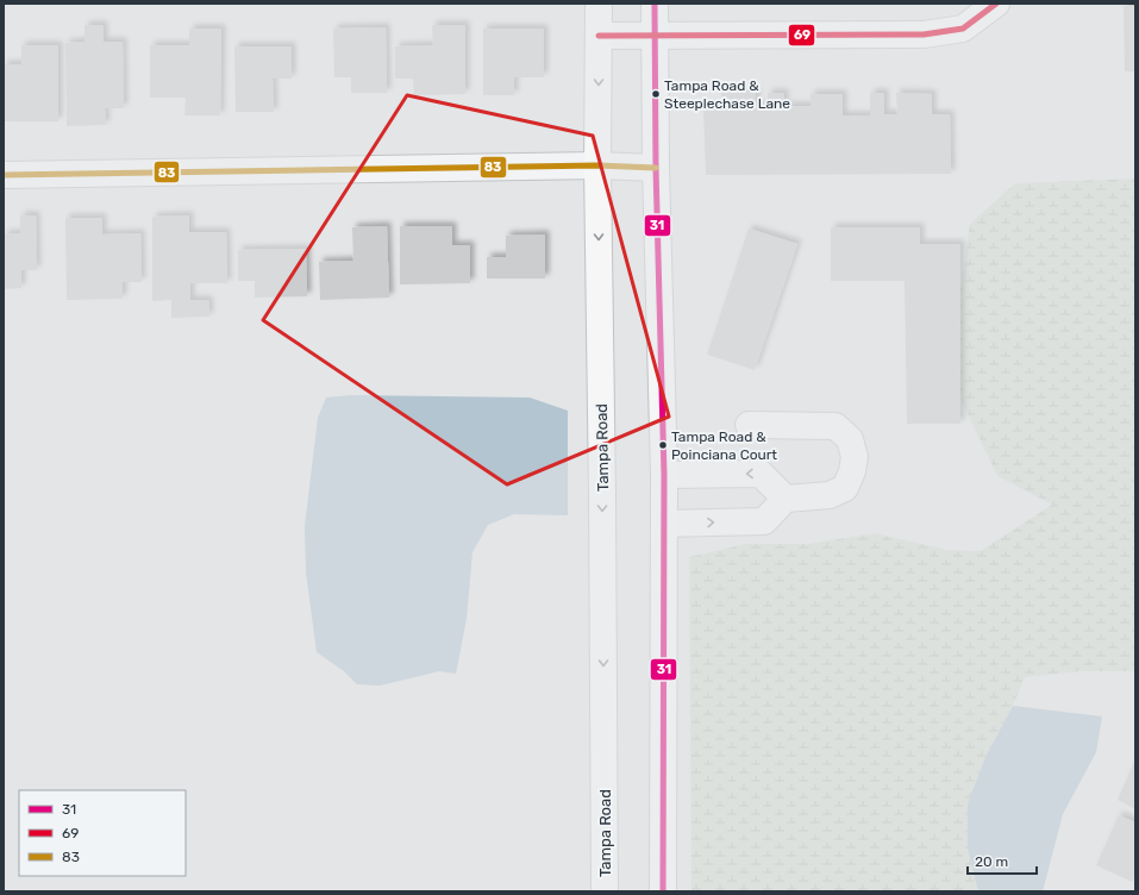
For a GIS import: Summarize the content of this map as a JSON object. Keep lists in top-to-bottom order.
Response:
{
  "streets": {
    "main road": ["Tampa Road"]
  },
  "places": ["Tampa Road & Steeplechase Lane", "Tampa Road & Poinciana Court"],
  "lines": ["transit line 31", "transit line 69", "transit line 83"],
  "legend": ["31", "69", "83"],
  "scale_bar": "20 m"
}
